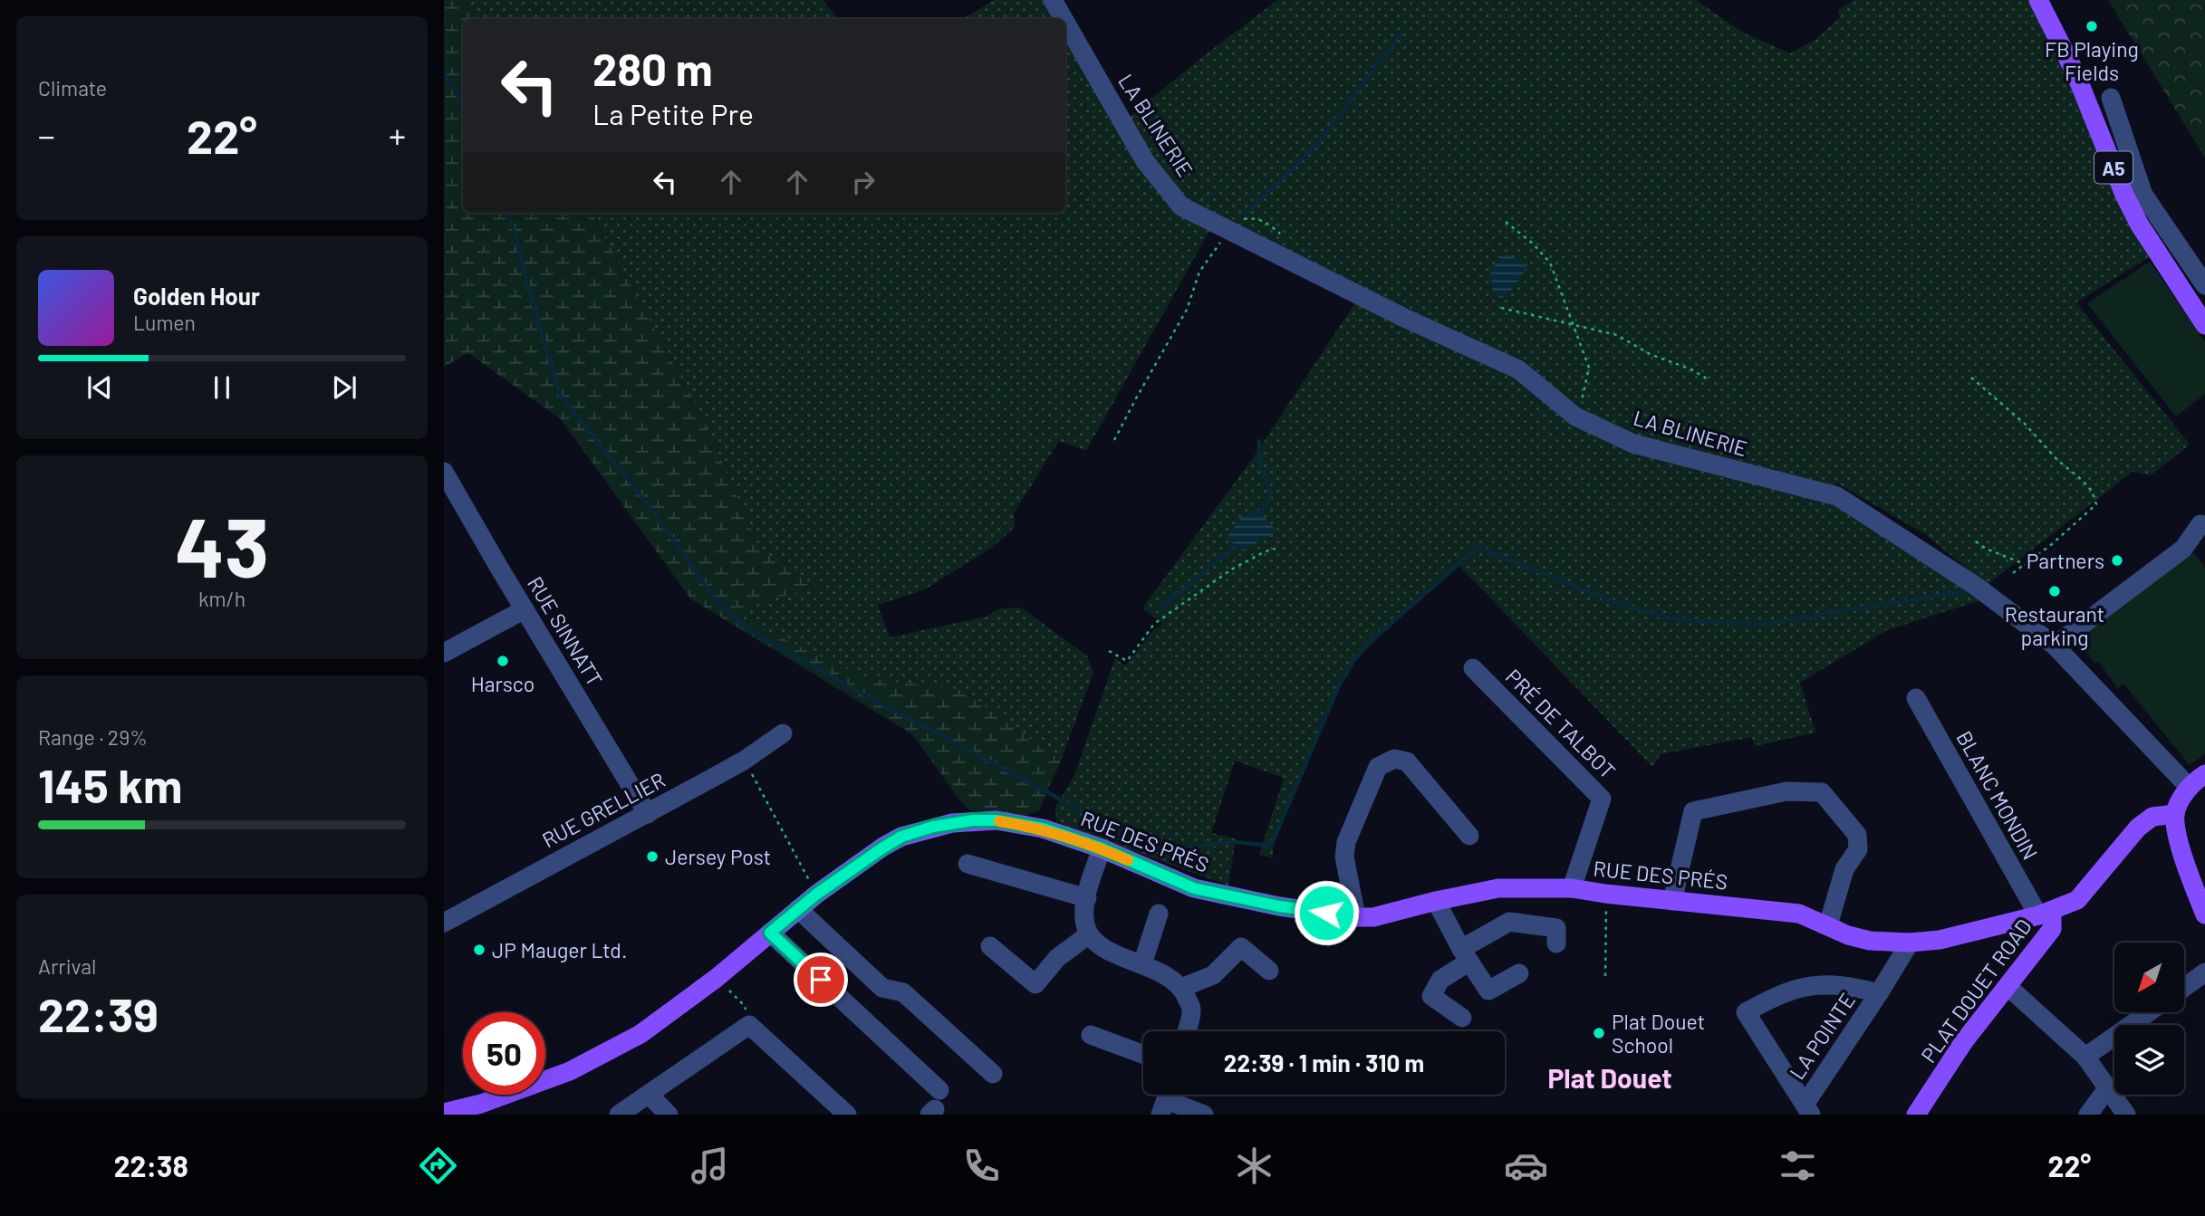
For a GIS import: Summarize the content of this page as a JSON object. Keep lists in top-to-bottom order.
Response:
{
  "streets": {
    "main road": ["A5", "RUE DES PRÉS", "PLAT DOUET ROAD"],
    "street": [
      "LA BLINERIE",
      "RUE SINNATT",
      "PRÉ DE TALBOT",
      "BLANC MONDIN",
      "RUE GRELLIER",
      "LA POINTE"
    ]
  },
  "crossings": [
    ["RUE SINNATT", "RUE GRELLIER"],
    ["PRÉ DE TALBOT", "RUE DES PRÉS"],
    ["BLANC MONDIN", "RUE DES PRÉS"],
    ["BLANC MONDIN", "PLAT DOUET ROAD"],
    ["RUE DES PRÉS", "PLAT DOUET ROAD"],
    ["RUE DES PRÉS", "LA POINTE"]
  ],
  "districts": ["Plat Douet"],
  "places": [
    "FB Playing Fields",
    "Partners",
    "Restaurant parking",
    "Harsco",
    "Jersey Post",
    "JP Mauger Ltd.",
    "Plat Douet School"
  ],
  "north": "bottom left",
  "page": {
    "tile": [
      "Climate",
      ["43", "km/h"],
      ["Range · 29%", "145 km"],
      ["Arrival", "22:39"]
    ],
    "turn": ["280 m", "La Petite Pre"],
    "heat": ["−", "22°", "+"],
    "song": ["Golden Hour", "Lumen"],
    "limit": "50",
    "trip": "22:39 · 1 min · 310 m",
    "tabs": ["22:38", "22°"]
  }
}
